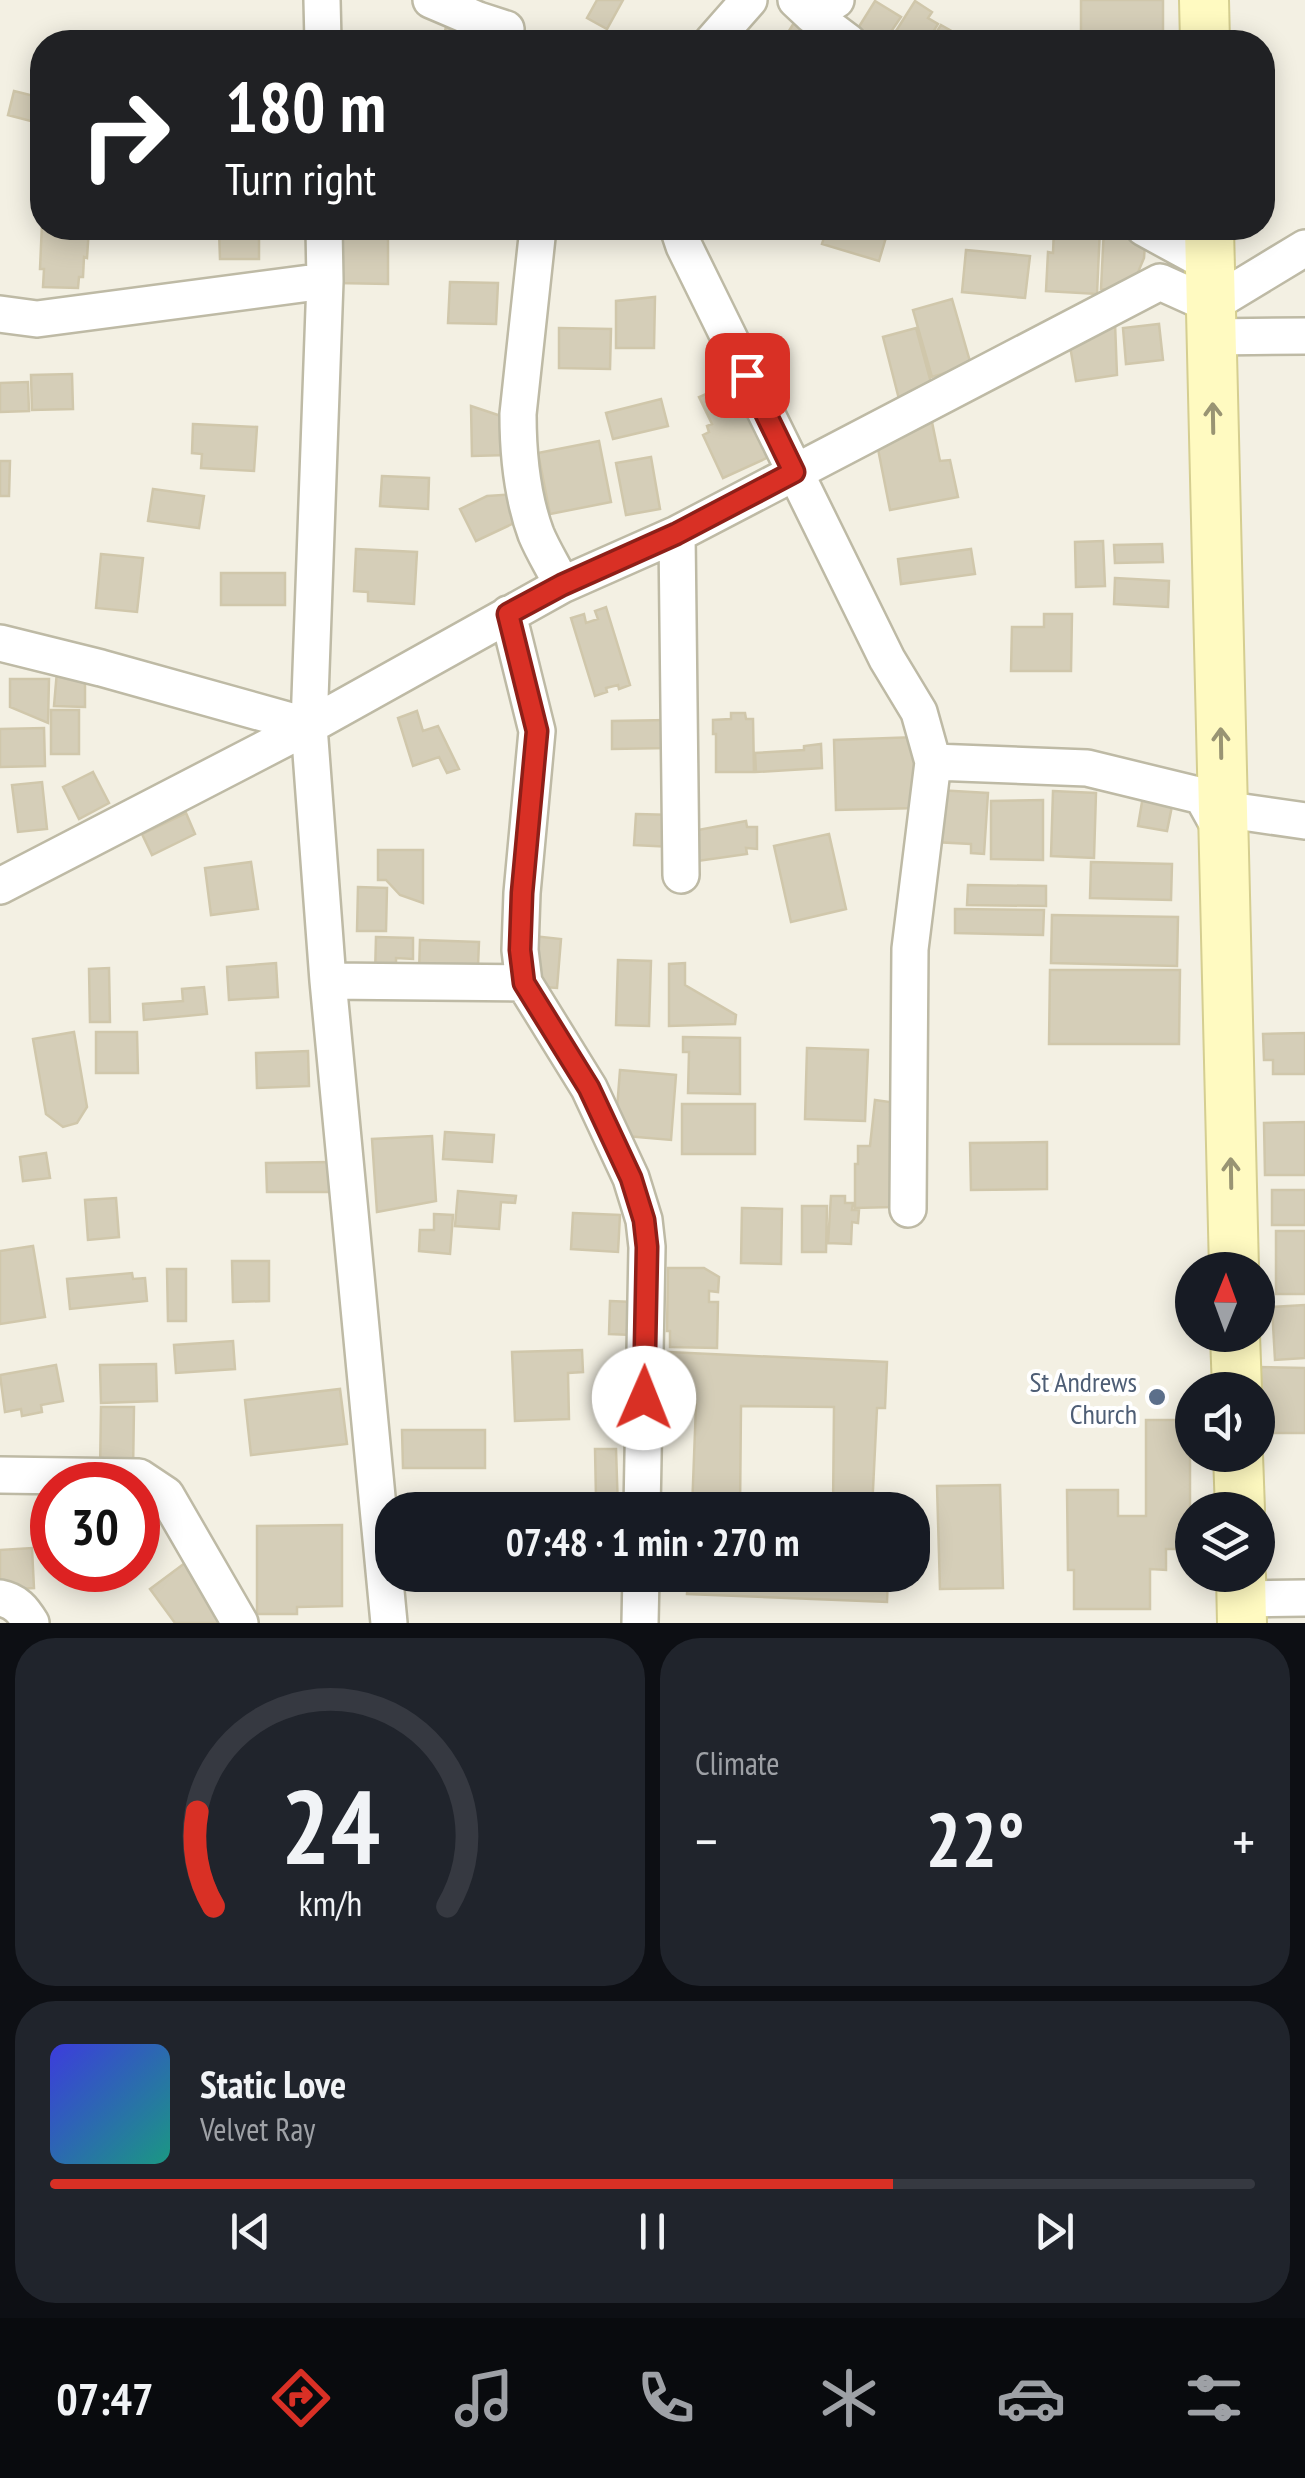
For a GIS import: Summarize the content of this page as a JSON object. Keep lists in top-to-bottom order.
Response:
{
  "places": ["St Andrews Church"],
  "north": "top",
  "page": {
    "turn": ["180 m", "Turn right"],
    "limit": "30",
    "trip": "07:48 · 1 min · 270 m",
    "tile": "Climate",
    "heat": ["−", "22°", "+"],
    "song": ["Static Love", "Velvet Ray"],
    "tabs": "07:47",
    "gauge": ["24", "km/h"]
  }
}
